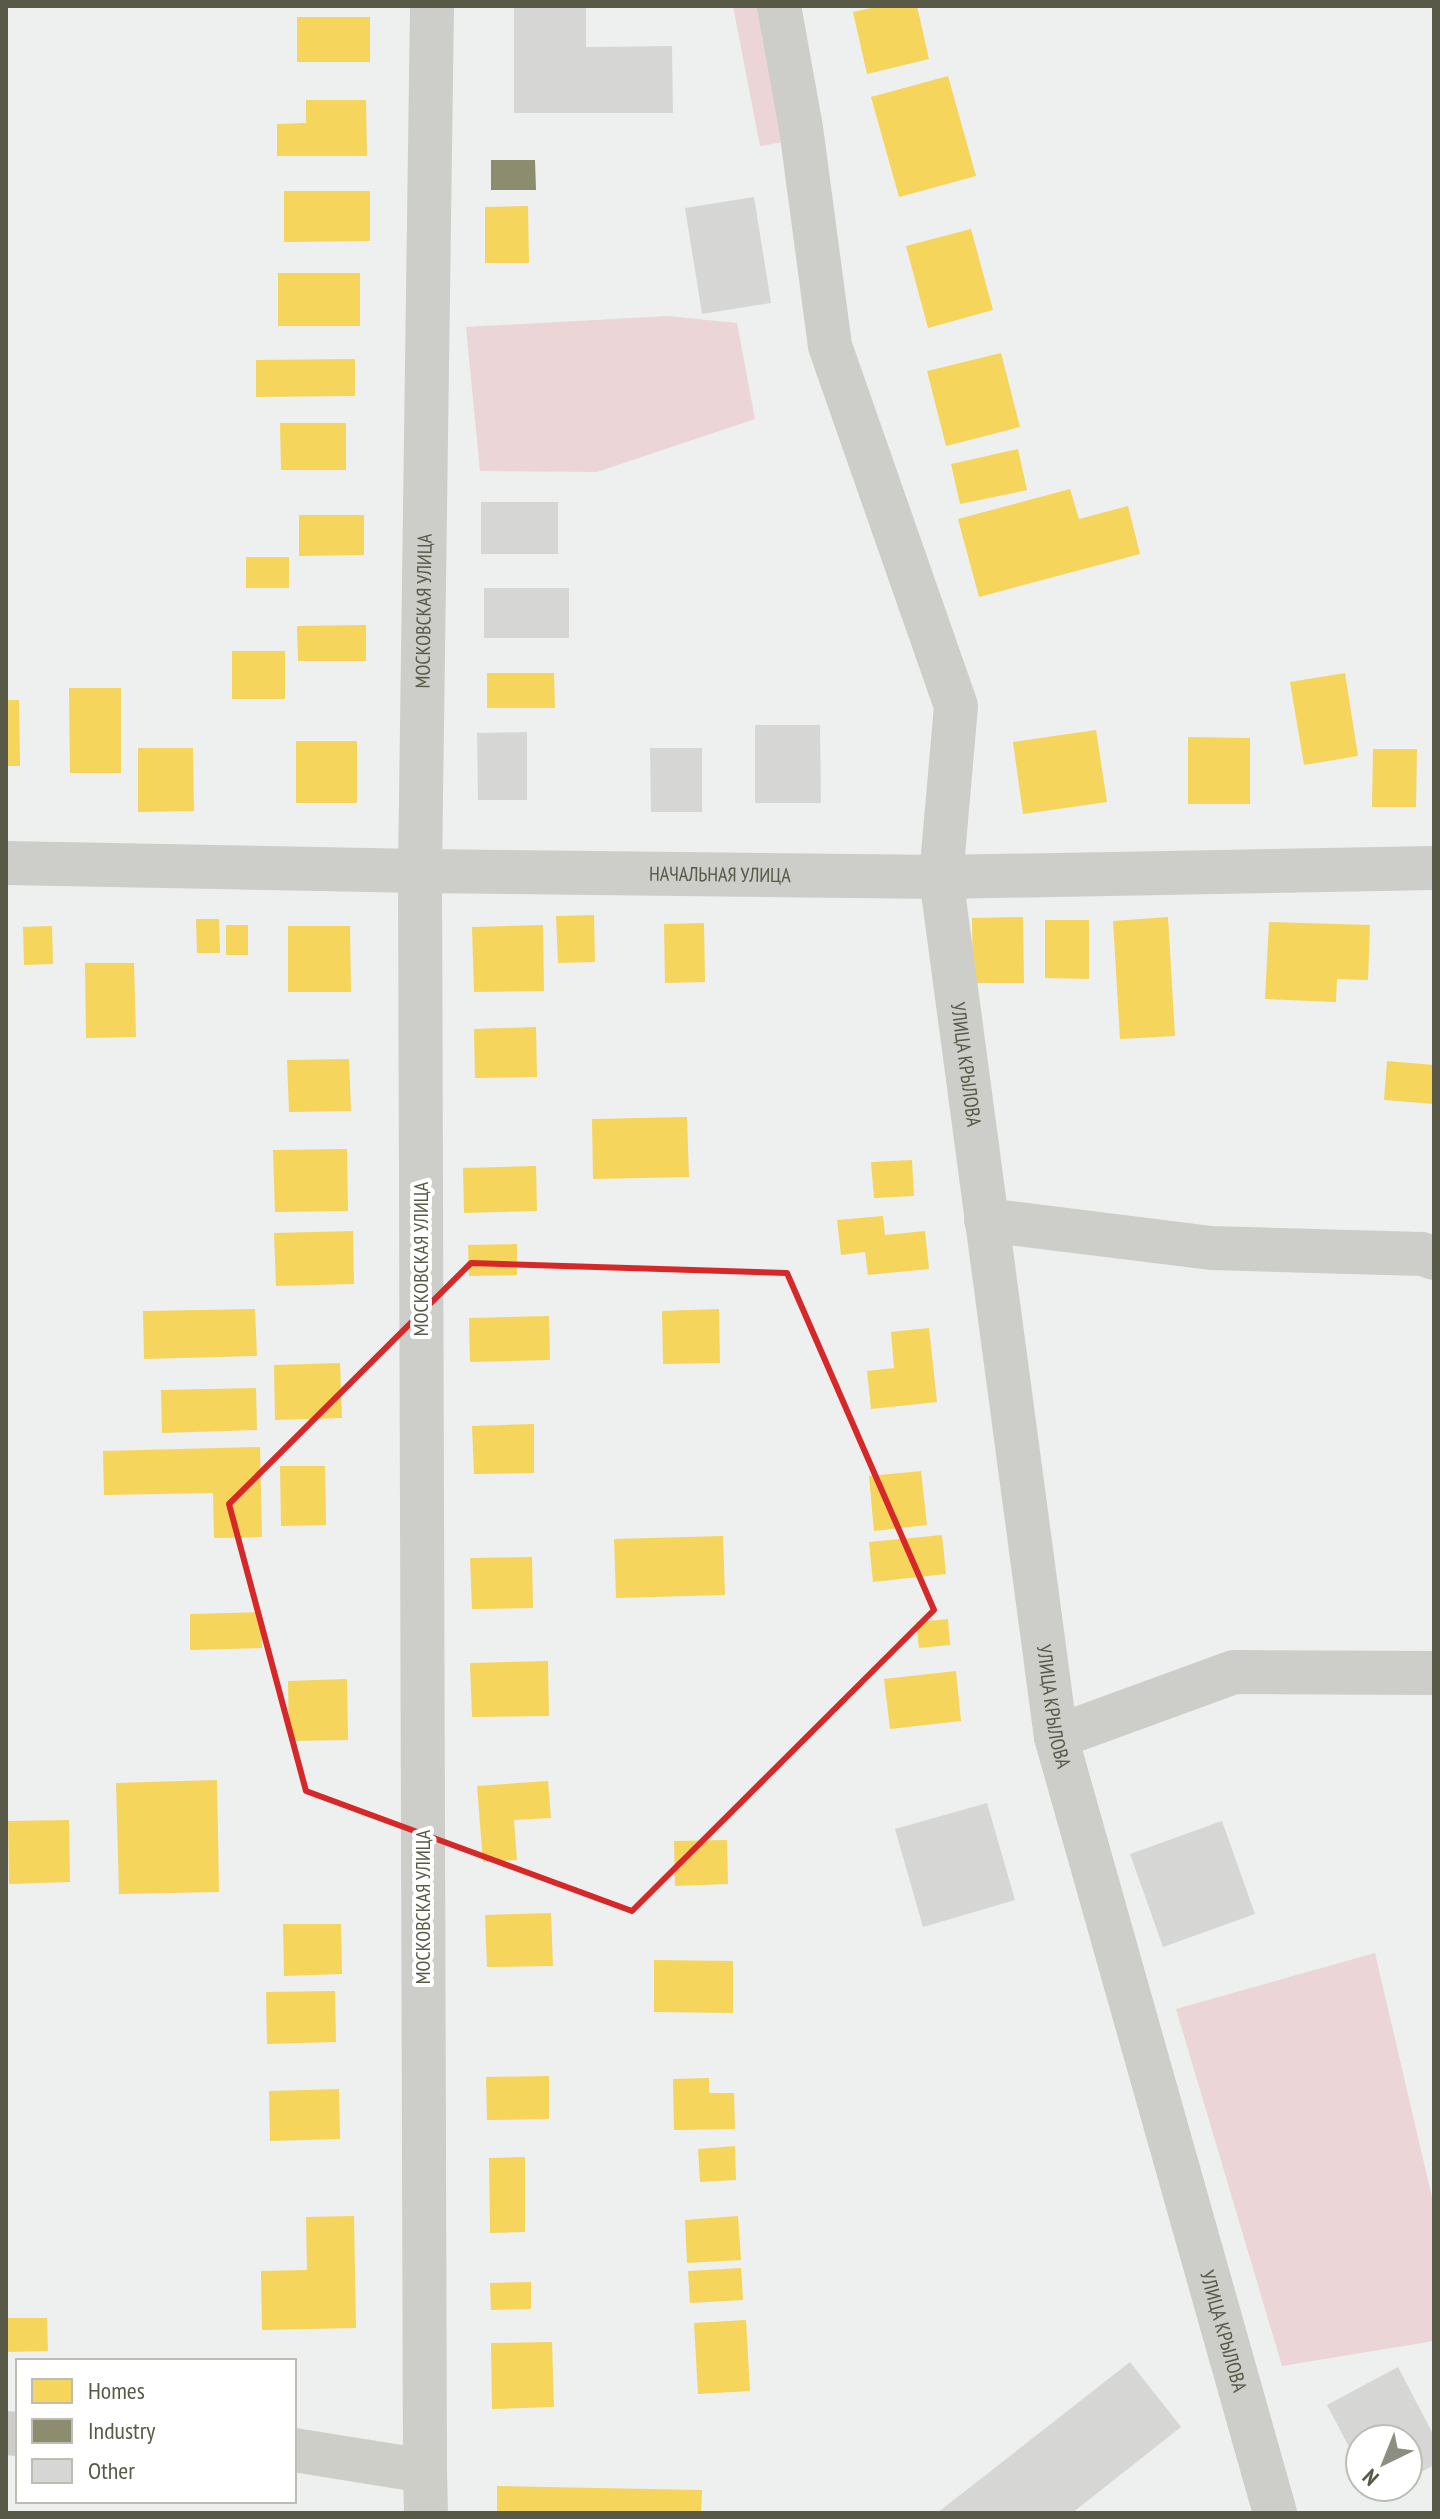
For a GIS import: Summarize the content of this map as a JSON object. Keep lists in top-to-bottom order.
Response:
{
  "streets": {
    "street": ["МОСКОВСКАЯ УЛИЦА", "НАЧАЛЬНАЯ УЛИЦА", "УЛИЦА КРЫЛОВА"]
  },
  "crossings": [
    ["МОСКОВСКАЯ УЛИЦА", "НАЧАЛЬНАЯ УЛИЦА"],
    ["НАЧАЛЬНАЯ УЛИЦА", "УЛИЦА КРЫЛОВА"]
  ],
  "legend": ["Homes", "Industry", "Other"],
  "north": "bottom left"
}
